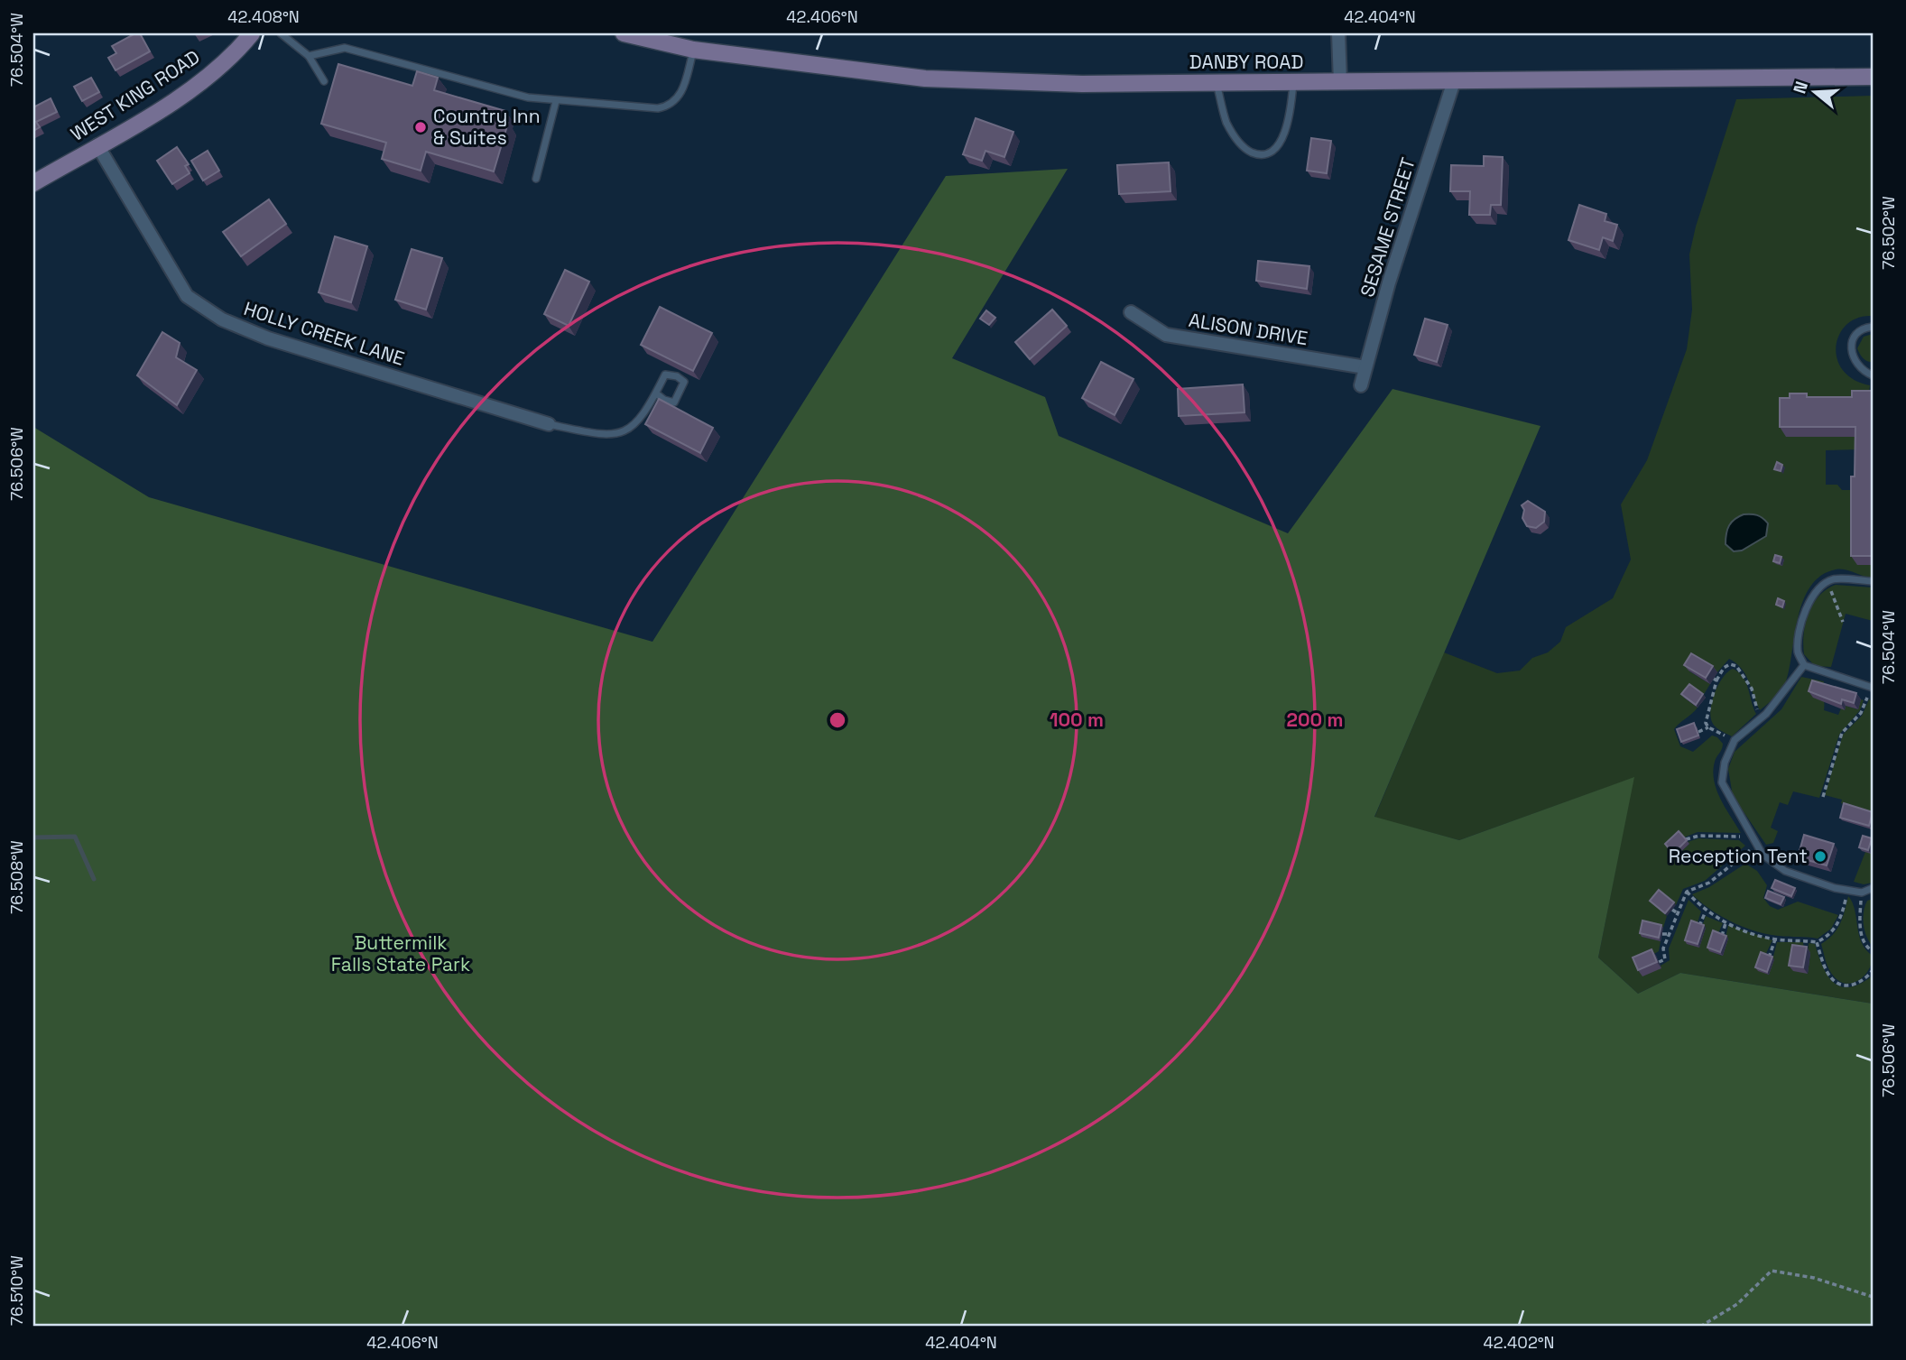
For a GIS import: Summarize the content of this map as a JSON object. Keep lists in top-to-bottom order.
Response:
{
  "streets": {
    "main road": ["DANBY ROAD", "WEST KING ROAD"],
    "street": ["SESAME STREET", "ALISON DRIVE", "HOLLY CREEK LANE"]
  },
  "crossings": [
    ["DANBY ROAD", "SESAME STREET"],
    ["WEST KING ROAD", "HOLLY CREEK LANE"],
    ["SESAME STREET", "ALISON DRIVE"]
  ],
  "parks": ["Buttermilk Falls State Park"],
  "places": ["Country Inn & Suites", "Reception Tent"],
  "north": "left",
  "coordinates": [
    "42.408°N",
    "42.406°N",
    "42.404°N",
    "76.504°W",
    "76.502°W",
    "76.506°W",
    "76.508°W",
    "76.510°W",
    "42.402°N"
  ],
  "rings": ["100 m", "200 m"]
}
